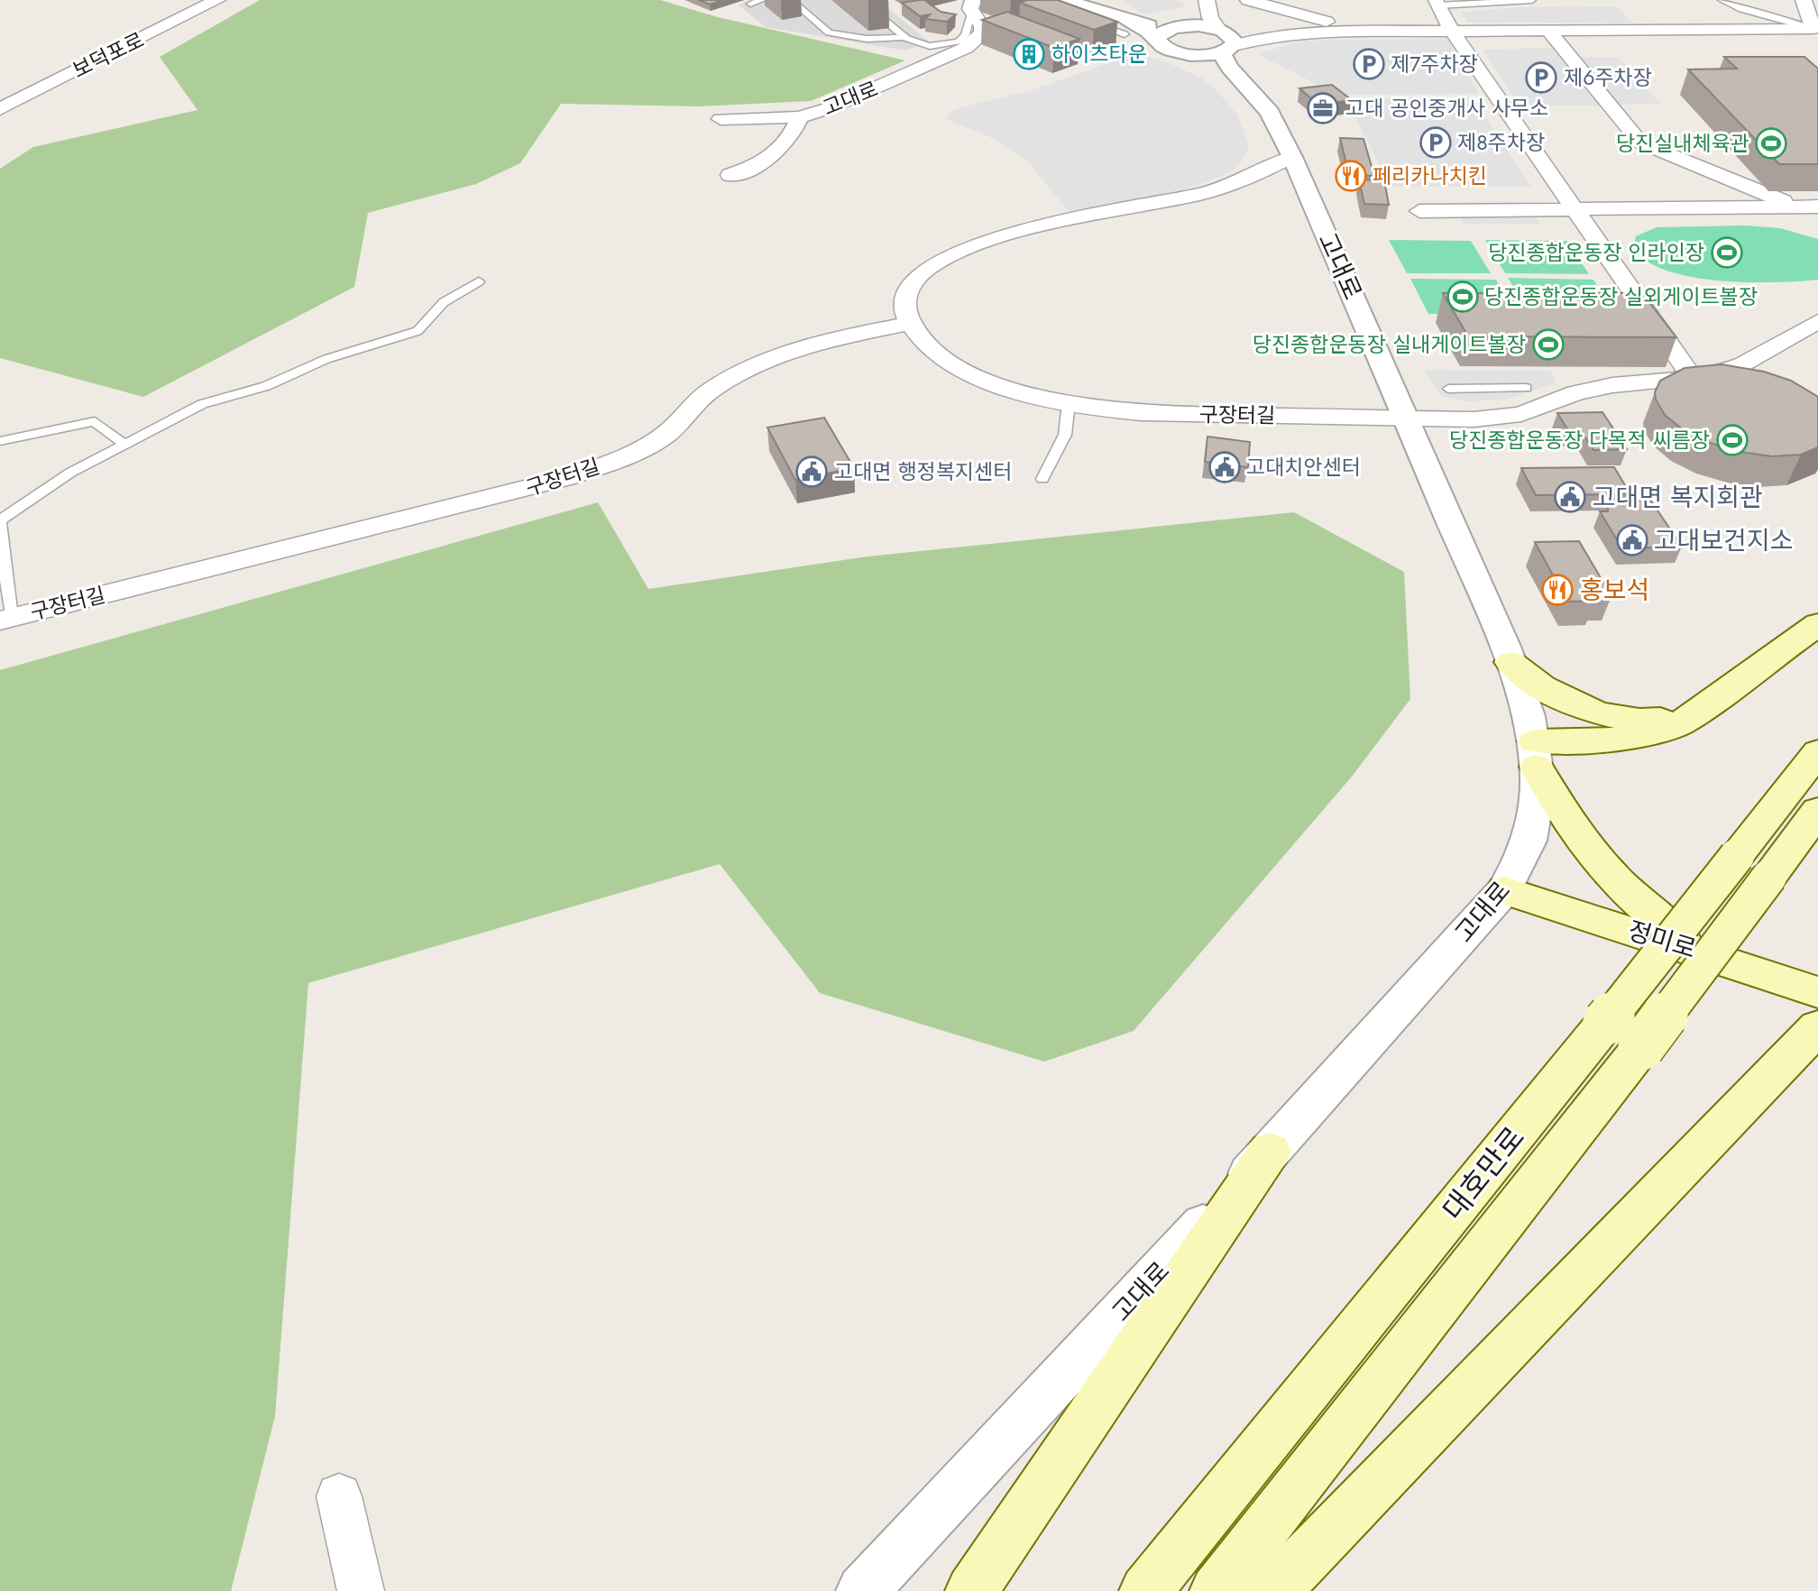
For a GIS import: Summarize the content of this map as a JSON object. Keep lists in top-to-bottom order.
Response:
{
  "streets": {
    "main road": ["정미로", "대호만로"],
    "street": ["보덕포로", "고대로", "구장터길"]
  },
  "crossings": [
    ["고대로", "구장터길"],
    ["고대로", "정미로"]
  ],
  "places": {
    "building": ["하이츠타운"],
    "parking": ["제7주차장", "제6주차장", "제8주차장"],
    "office": ["고대 공인중개사 사무소"],
    "sports": [
      "당진실내체육관",
      "당진종합운동장 인라인장",
      "당진종합운동장 실외게이트볼장",
      "당진종합운동장 실내게이트볼장",
      "당진종합운동장 다목적 씨름장"
    ],
    "restaurant": ["페리카나치킨", "홍보석"],
    "public building": [
      "고대치안센터",
      "고대면 행정복지센터",
      "고대면 복지회관",
      "고대보건지소"
    ]
  }
}
